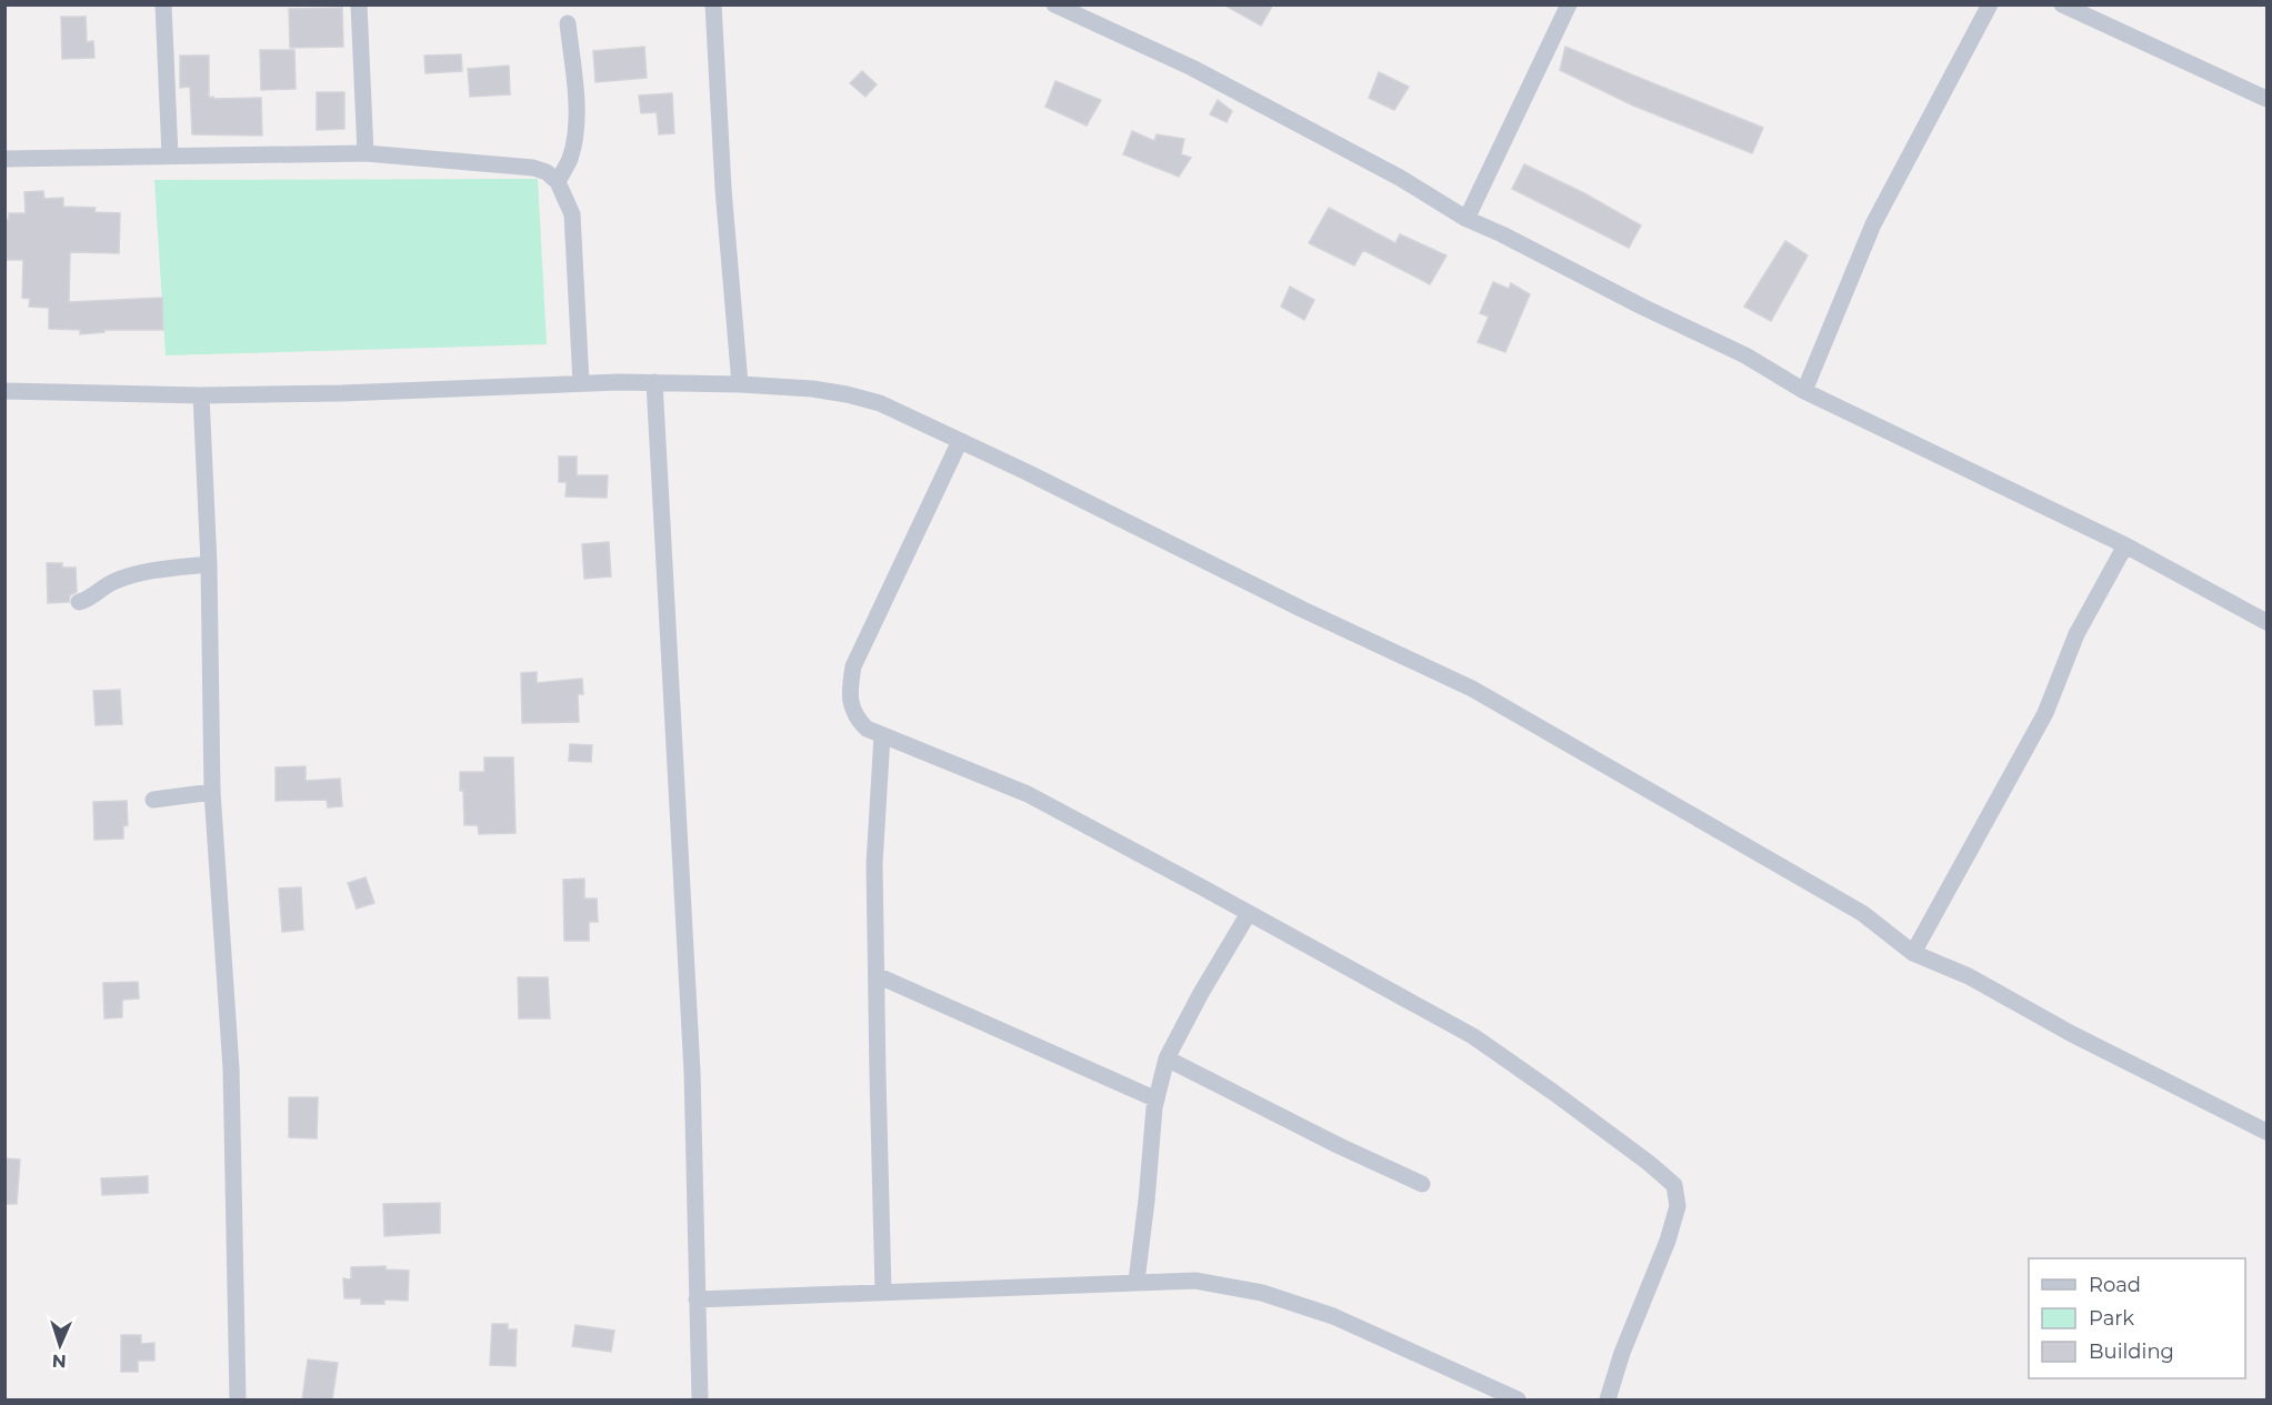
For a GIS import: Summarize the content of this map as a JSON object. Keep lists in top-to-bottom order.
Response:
{
  "legend": ["Road", "Park", "Building"],
  "north": "bottom"
}
